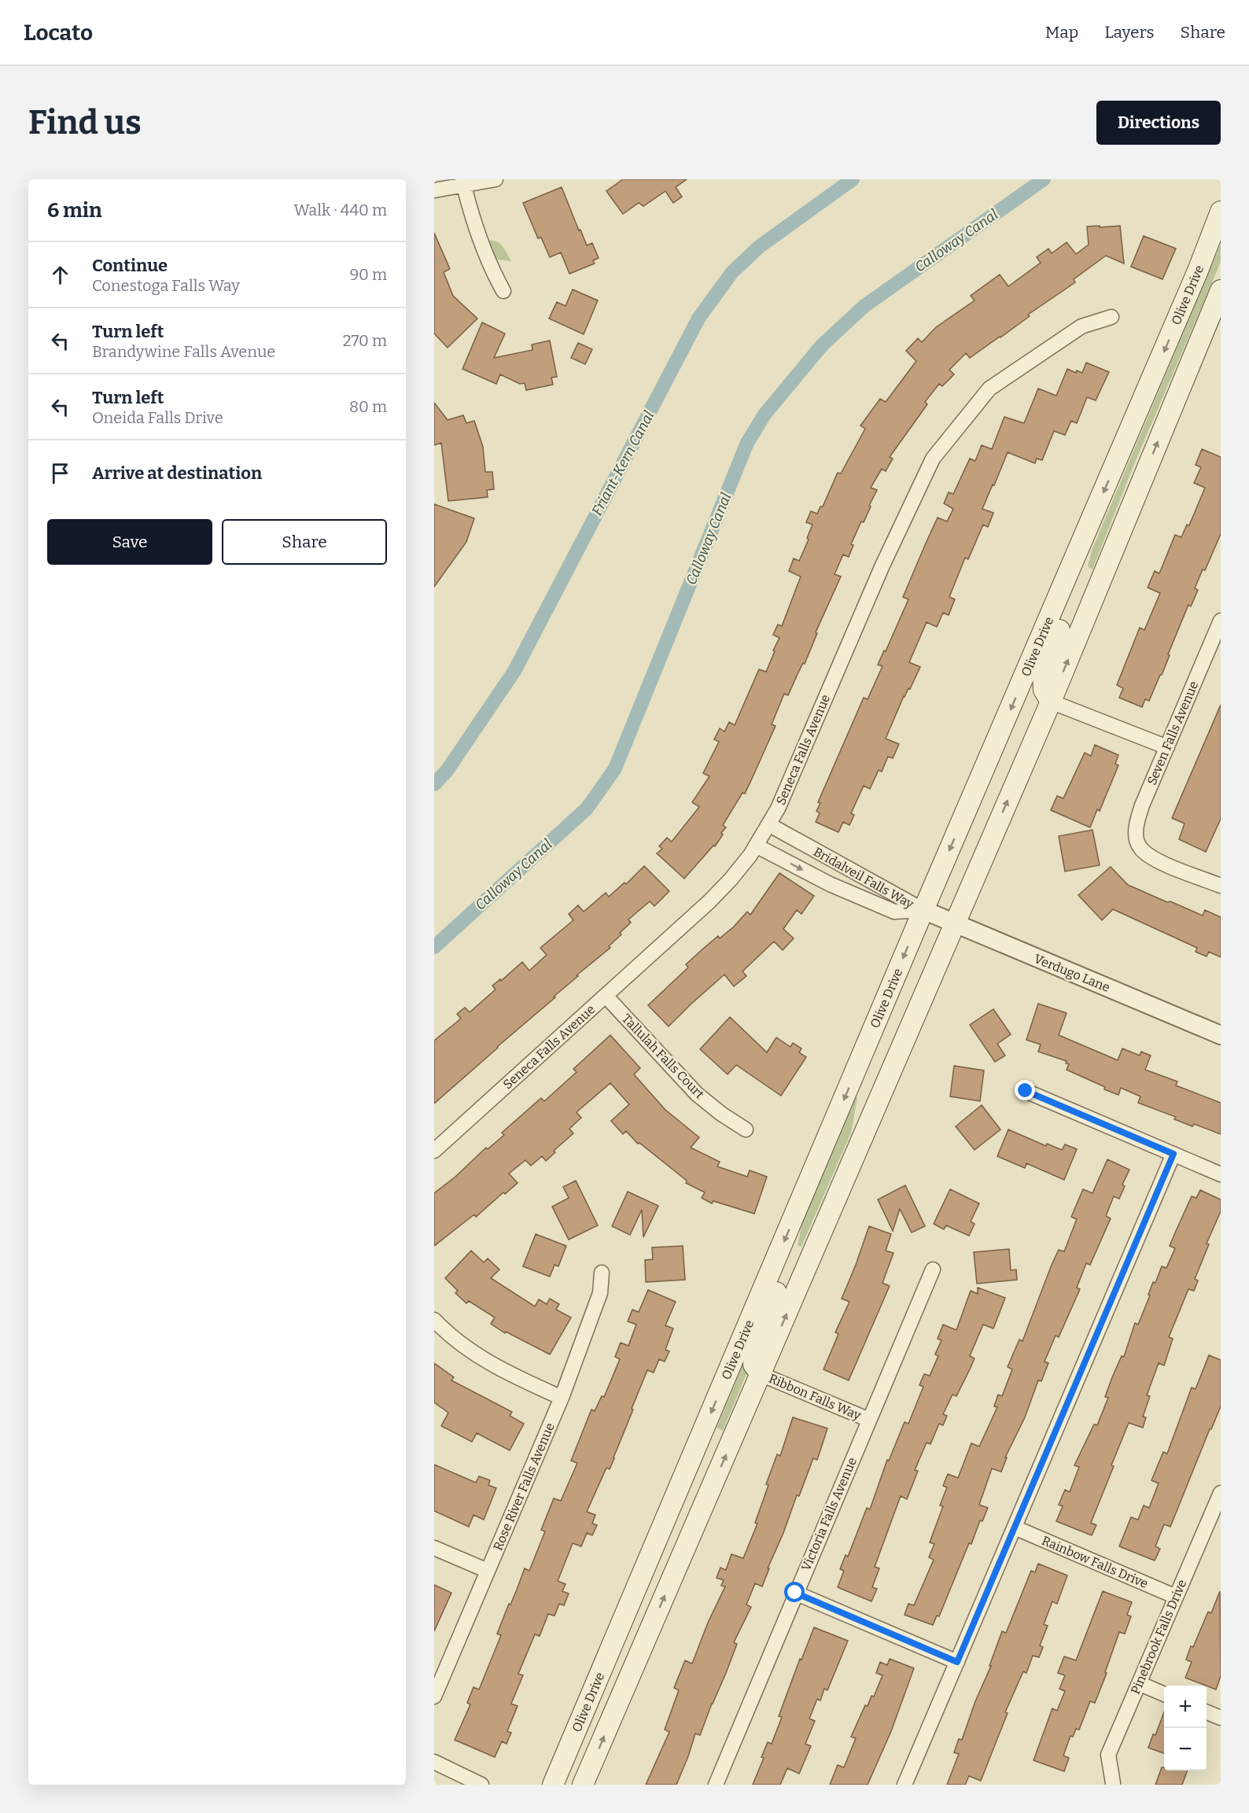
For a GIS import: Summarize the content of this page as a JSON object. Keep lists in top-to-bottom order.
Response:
{
  "streets": {
    "main road": ["Olive Drive"],
    "street": [
      "Seven Falls Avenue",
      "Seneca Falls Avenue",
      "Bridalveil Falls Way",
      "Verdugo Lane",
      "Tallulah Falls Court",
      "Ribbon Falls Way",
      "Rose River Falls Avenue",
      "Victoria Falls Avenue",
      "Rainbow Falls Drive",
      "Pinebrook Falls Drive"
    ]
  },
  "crossings": [
    ["Olive Drive", "Bridalveil Falls Way"],
    ["Olive Drive", "Verdugo Lane"],
    ["Seneca Falls Avenue", "Bridalveil Falls Way"],
    ["Seneca Falls Avenue", "Tallulah Falls Court"],
    ["Bridalveil Falls Way", "Verdugo Lane"],
    ["Ribbon Falls Way", "Victoria Falls Avenue"],
    ["Rainbow Falls Drive", "Pinebrook Falls Drive"]
  ],
  "water": ["Calloway Canal", "Friant-Kern Canal"],
  "page": {
    "header": "Locato",
    "nav": ["Map", "Layers", "Share"],
    "buttons": [
      "Directions",
      ["Save", "Share"]
    ],
    "title": "Find us",
    "heading": ["6 min", "Walk · 440 m"],
    "list": [
      ["Continue", "Conestoga Falls Way", "90 m"],
      ["Turn left", "Brandywine Falls Avenue", "270 m"],
      ["Turn left", "Oneida Falls Drive", "80 m"],
      "Arrive at destination"
    ],
    "map_buttons": ["+", "−"]
  }
}
